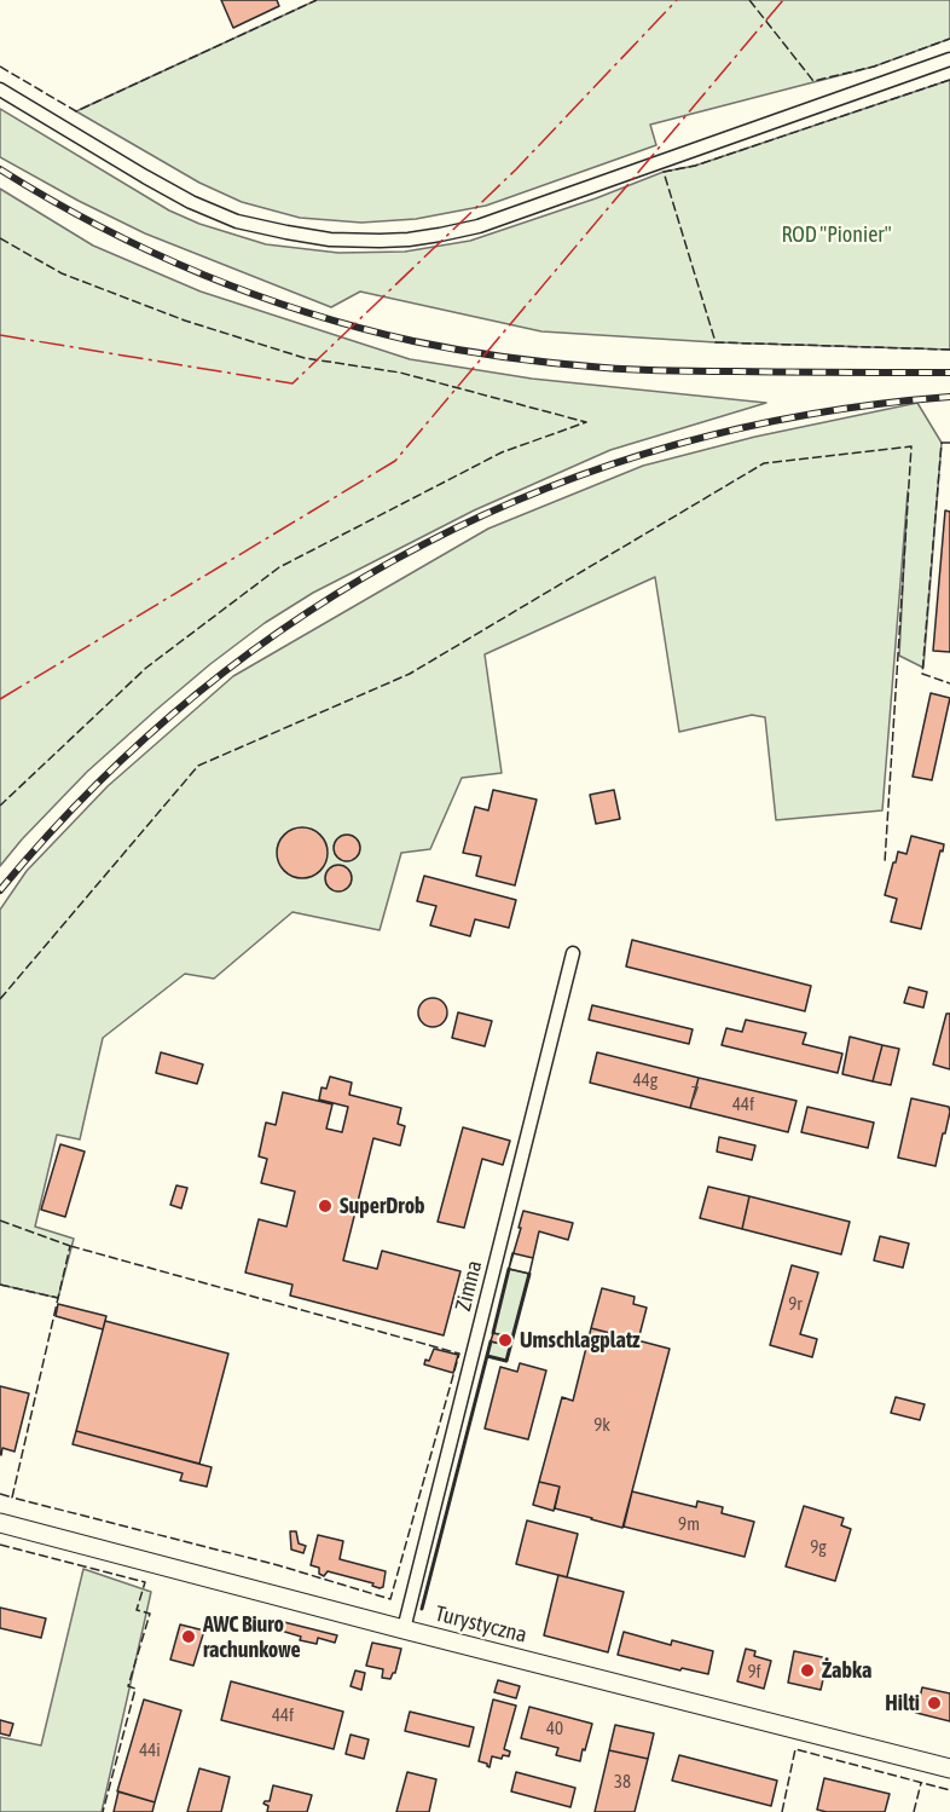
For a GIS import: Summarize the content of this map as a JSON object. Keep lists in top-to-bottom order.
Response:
{
  "streets": {
    "main road": ["Turystyczna"],
    "street": ["Zimna"]
  },
  "crossings": [
    ["Zimna", "Turystyczna"]
  ],
  "parks": ["ROD \"Pionier\""],
  "places": [
    "SuperDrob",
    "Umschlagplatz",
    "AWC Biuro rachunkowe",
    "Żabka",
    "Hilti"
  ],
  "house_numbers": [
    "44g",
    "7",
    "44f",
    "9r",
    "9k",
    "9m",
    "9g",
    "9f",
    "44f",
    "40",
    "44i",
    "38"
  ]
}
